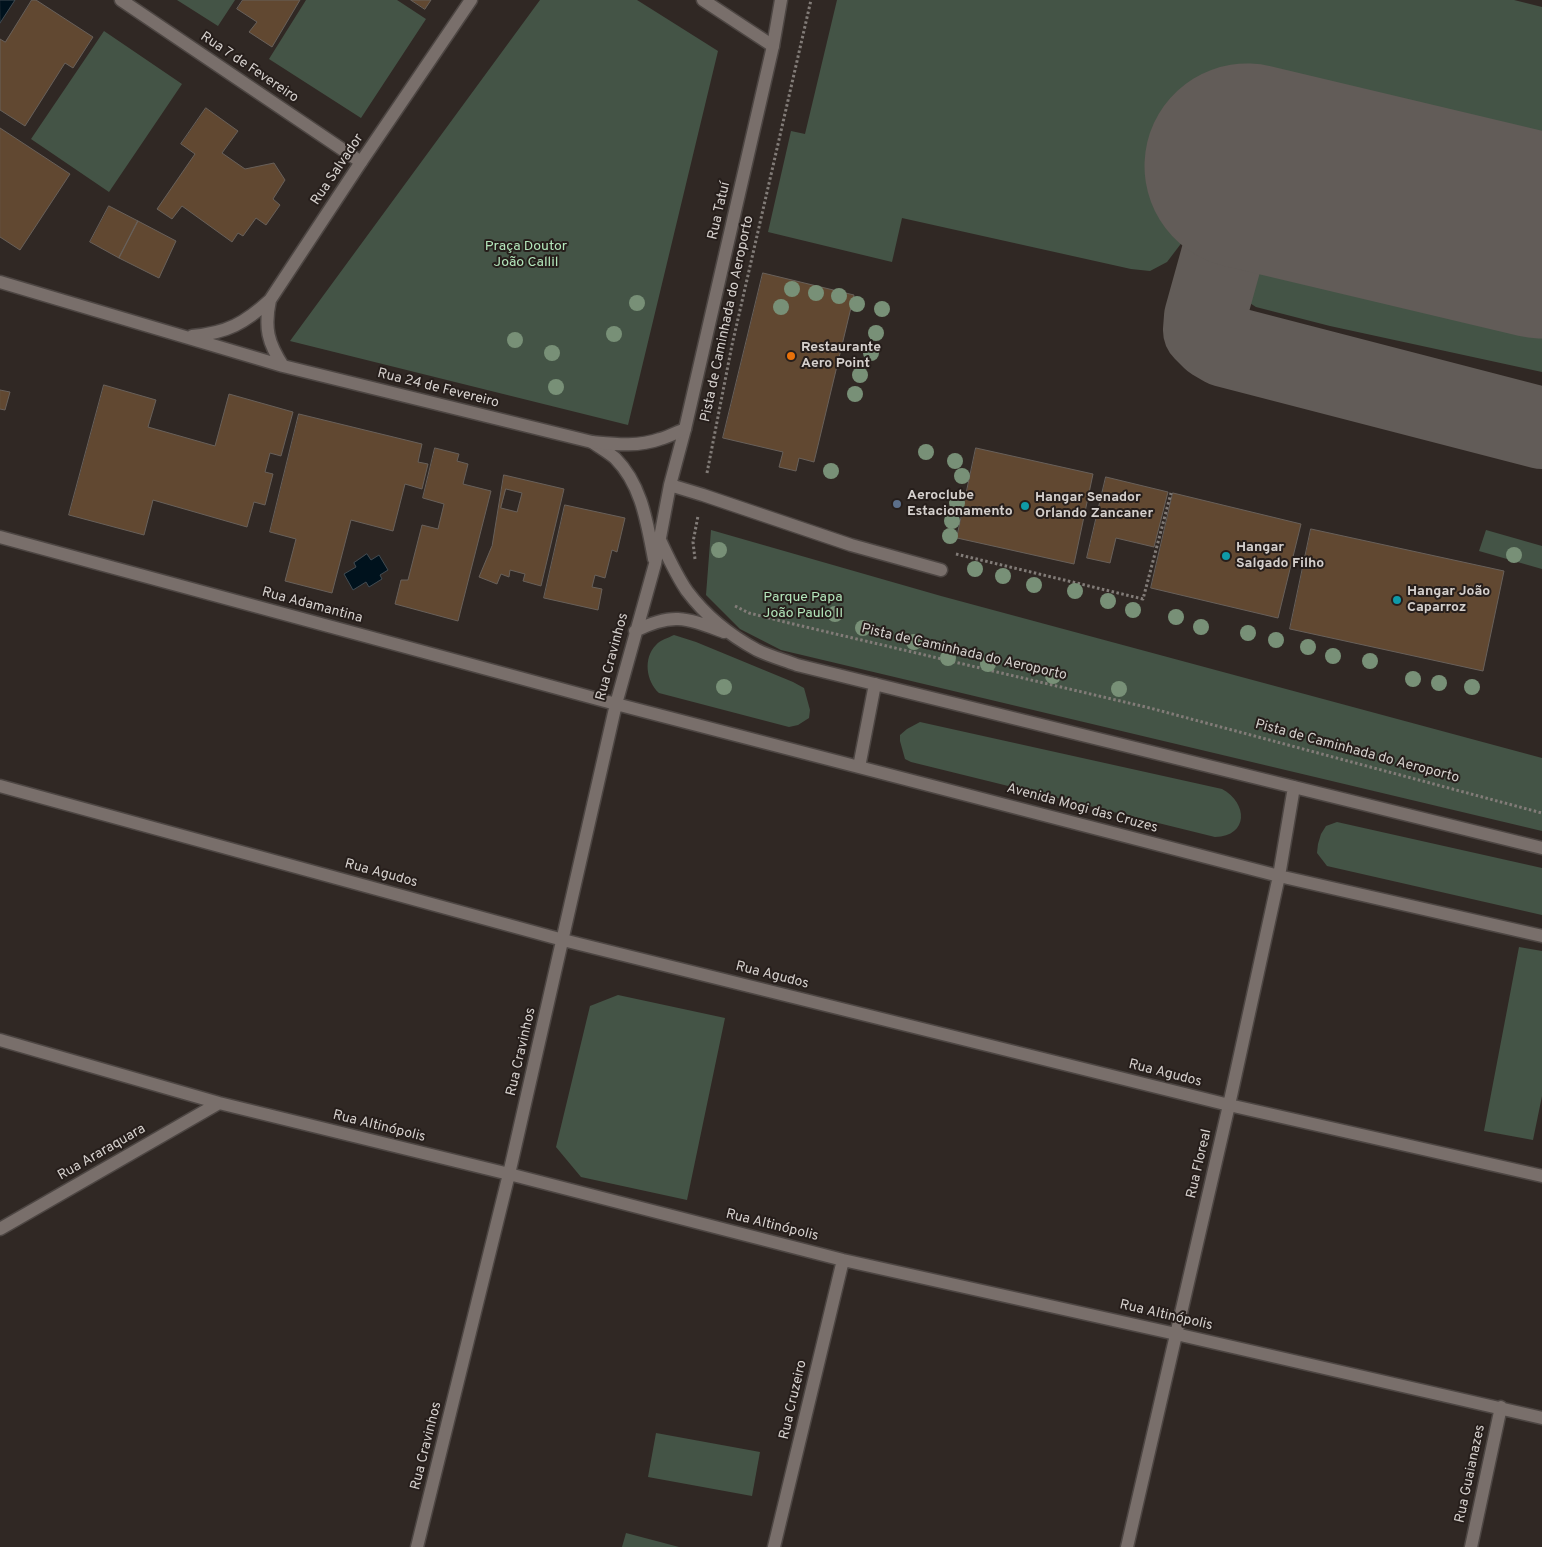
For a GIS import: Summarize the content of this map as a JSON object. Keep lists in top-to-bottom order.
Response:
{
  "streets": {
    "street": [
      "Rua 7 de Fevereiro",
      "Rua Salvador",
      "Rua Tatuí",
      "Rua 24 de Fevereiro",
      "Rua Adamantina",
      "Rua Cravinhos",
      "Avenida Mogi das Cruzes",
      "Rua Agudos",
      "Rua Altinópolis",
      "Rua Araraquara",
      "Rua Floreal",
      "Rua Cruzeiro",
      "Rua Guaianazes"
    ],
    "path": ["Pista de Caminhada do Aeroporto"]
  },
  "crossings": [
    ["Rua 7 de Fevereiro", "Rua Salvador"],
    ["Rua Salvador", "Rua 24 de Fevereiro"],
    ["Rua Tatuí", "Rua 24 de Fevereiro"],
    ["Rua Tatuí", "Rua Cravinhos"],
    ["Rua 24 de Fevereiro", "Rua Cravinhos"],
    ["Rua Adamantina", "Rua Cravinhos"],
    ["Rua Adamantina", "Avenida Mogi das Cruzes"],
    ["Rua Cravinhos", "Avenida Mogi das Cruzes"],
    ["Rua Cravinhos", "Rua Agudos"],
    ["Rua Cravinhos", "Rua Altinópolis"],
    ["Avenida Mogi das Cruzes", "Rua Floreal"],
    ["Rua Agudos", "Rua Floreal"],
    ["Rua Altinópolis", "Rua Araraquara"],
    ["Rua Altinópolis", "Rua Floreal"],
    ["Rua Altinópolis", "Rua Cruzeiro"],
    ["Rua Altinópolis", "Rua Guaianazes"]
  ],
  "parks": ["Praça Doutor João Callil", "Parque Papa João Paulo II"],
  "places": [
    "Restaurante Aero Point",
    "Aeroclube Estacionamento",
    "Hangar Senador Orlando Zancaner",
    "Hangar Salgado Filho",
    "Hangar João Caparroz"
  ]
}
